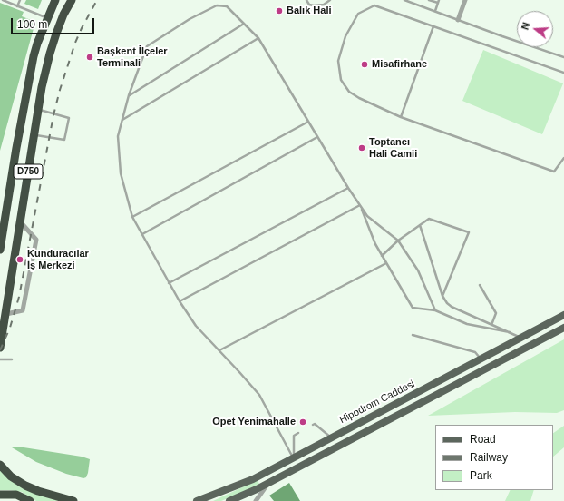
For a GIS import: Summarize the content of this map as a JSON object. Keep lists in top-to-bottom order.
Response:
{
  "streets": {
    "highway": ["D750"],
    "main road": ["Hipodrom Caddesi"]
  },
  "places": [
    "Balık Hali",
    "Başkent İlçeler Terminali",
    "Misafirhane",
    "Toptancı Hali Camii",
    "Kunduracılar İş Merkezi",
    "Opet Yenimahalle"
  ],
  "legend": ["Road", "Railway", "Park"],
  "scale_bar": "100 m",
  "north": "left"
}
